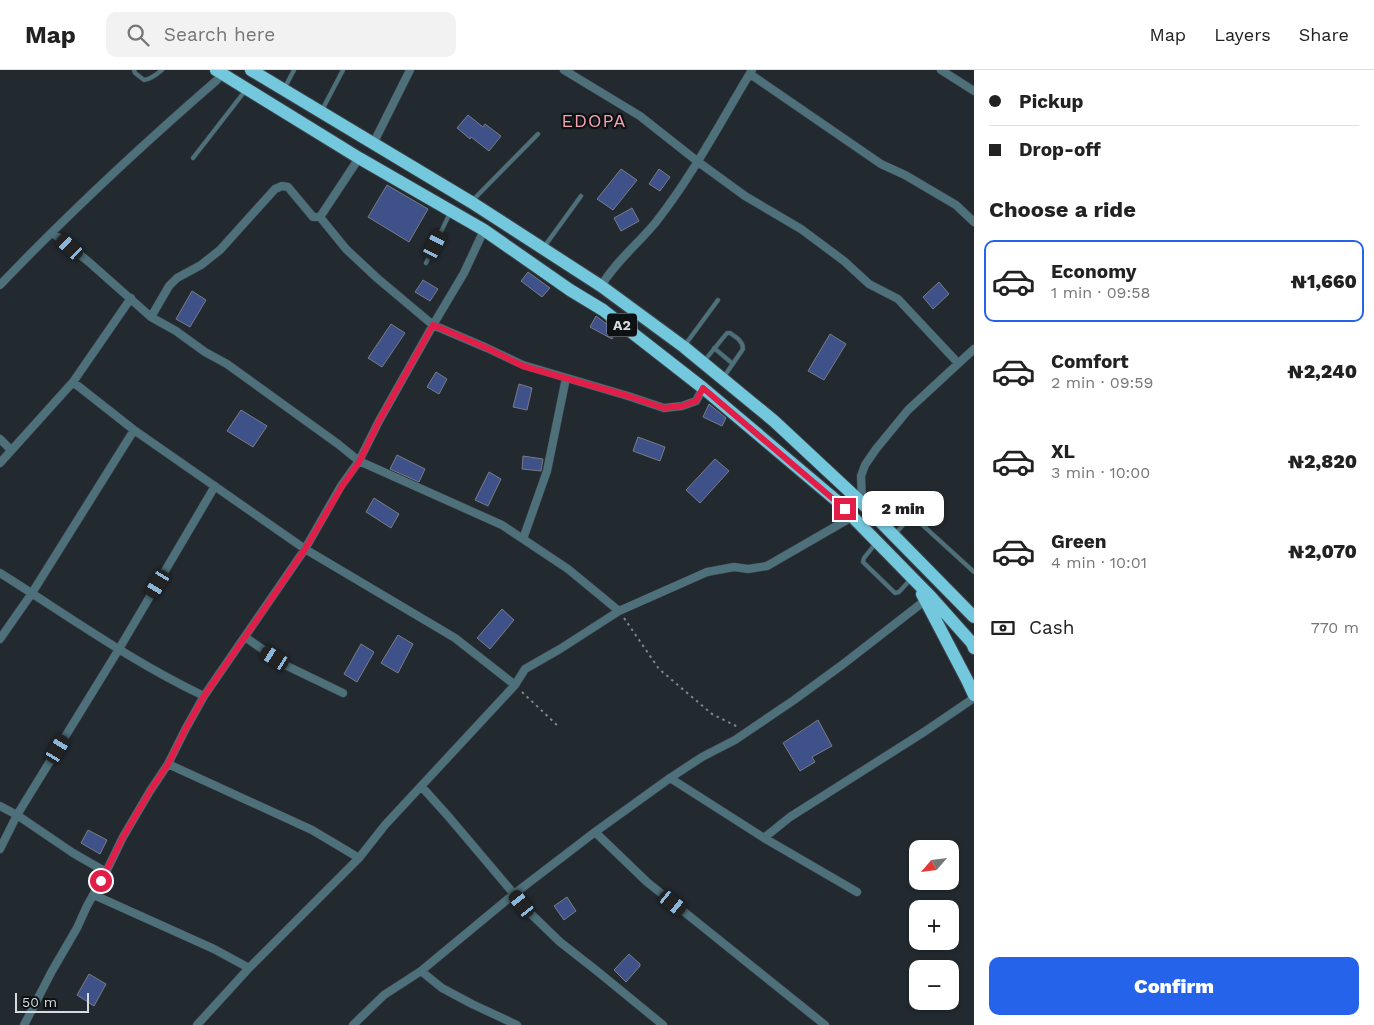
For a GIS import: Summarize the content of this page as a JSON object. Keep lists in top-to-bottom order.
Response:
{
  "streets": {
    "highway": ["A2"]
  },
  "districts": ["EDOPA"],
  "scale_bar": "50 m",
  "north": "bottom left",
  "page": {
    "header": "Map",
    "search": "Search here",
    "nav": ["Map", "Layers", "Share"],
    "banner": ["Pickup", "Drop-off"],
    "heading": "Choose a ride",
    "list": [
      {
        "name": "Economy",
        "note": "1 min · 09:58",
        "value": "₦1,660"
      },
      {
        "name": "Comfort",
        "note": "2 min · 09:59",
        "value": "₦2,240"
      },
      {
        "name": "XL",
        "note": "3 min · 10:00",
        "value": "₦2,820"
      },
      {
        "name": "Green",
        "note": "4 min · 10:01",
        "value": "₦2,070"
      }
    ],
    "bubble": "2 min",
    "pay": ["Cash", "770 m"],
    "map_buttons": ["+", "−"],
    "buttons": "Confirm",
    "scale": "50 m"
  }
}
